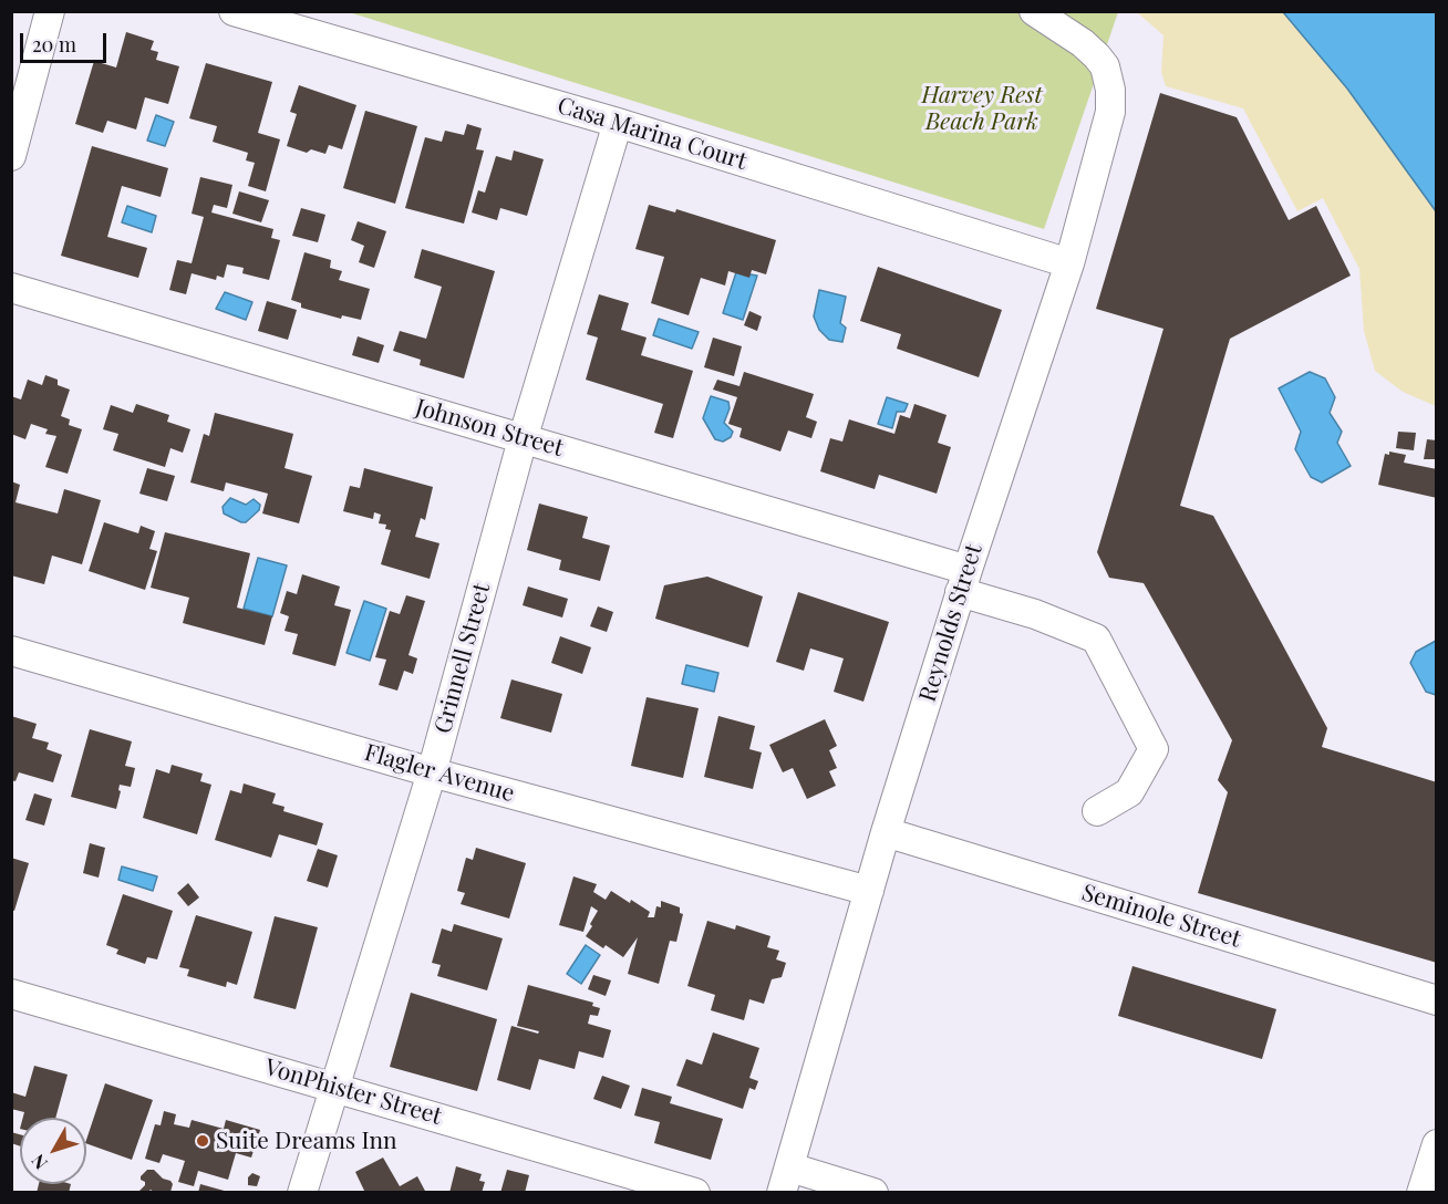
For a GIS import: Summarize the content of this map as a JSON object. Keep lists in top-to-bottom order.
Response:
{
  "streets": {
    "street": [
      "Casa Marina Court",
      "Johnson Street",
      "Reynolds Street",
      "Grinnell Street",
      "Flagler Avenue",
      "Seminole Street",
      "VonPhister Street"
    ]
  },
  "crossings": [
    ["Casa Marina Court", "Reynolds Street"],
    ["Casa Marina Court", "Grinnell Street"],
    ["Johnson Street", "Reynolds Street"],
    ["Johnson Street", "Grinnell Street"],
    ["Reynolds Street", "Flagler Avenue"],
    ["Reynolds Street", "Seminole Street"],
    ["Grinnell Street", "Flagler Avenue"],
    ["Grinnell Street", "VonPhister Street"]
  ],
  "parks": ["Harvey Rest Beach Park"],
  "places": ["Suite Dreams Inn"],
  "scale_bar": "20 m",
  "north": "bottom left"
}
